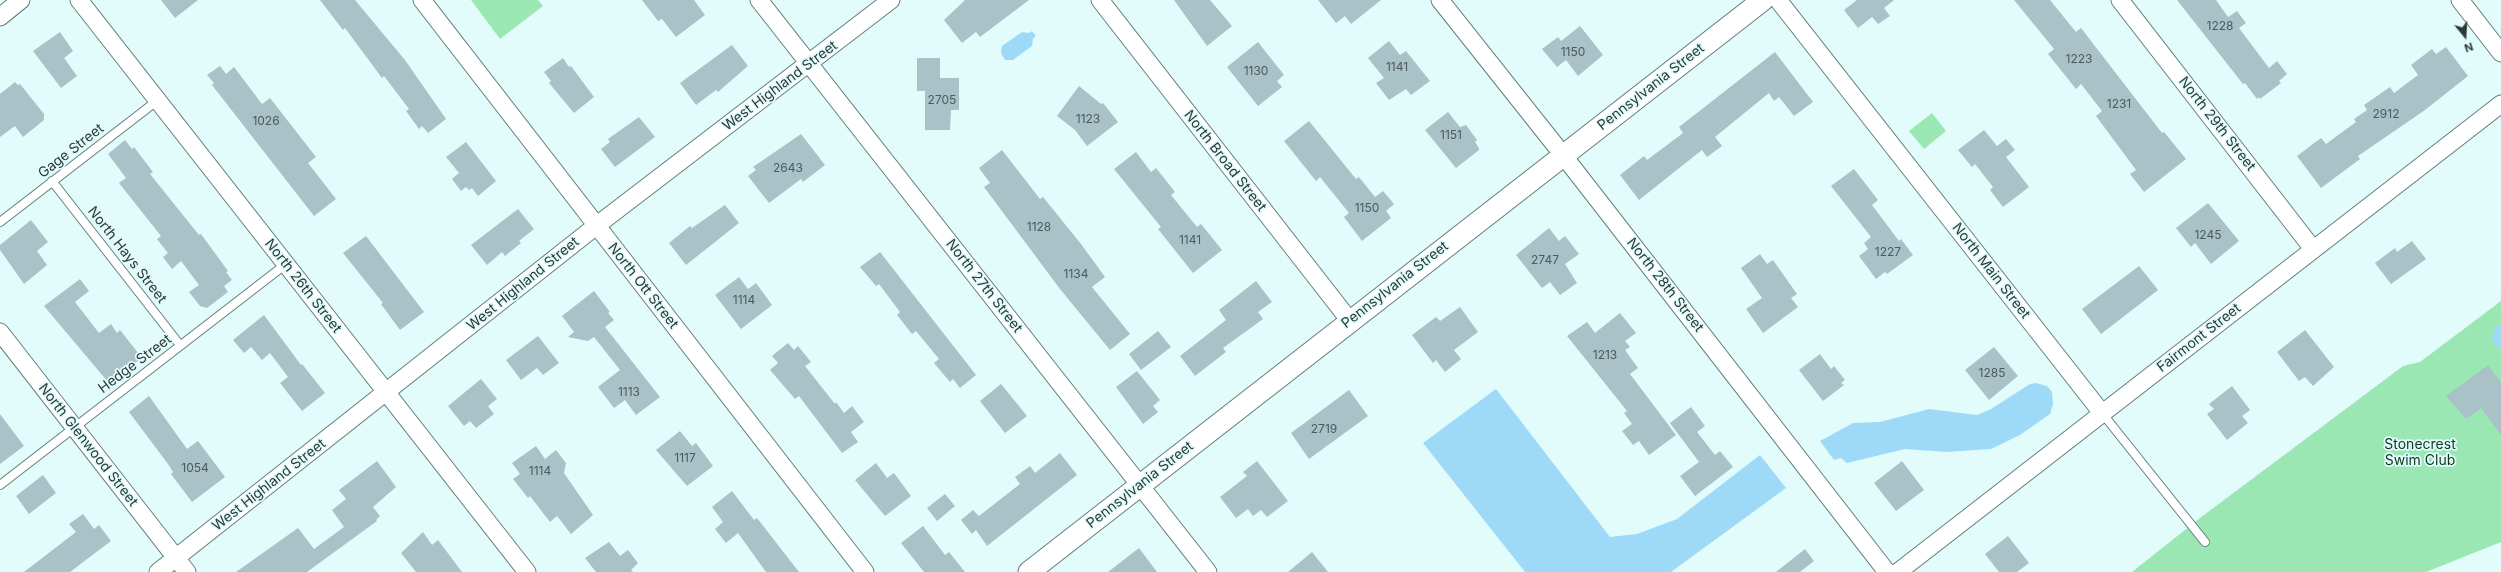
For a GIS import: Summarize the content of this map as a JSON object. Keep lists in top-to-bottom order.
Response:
{
  "streets": {
    "street": [
      "West Highland Street",
      "Pennsylvania Street",
      "North 29th Street",
      "North Broad Street",
      "North Main Street",
      "North 28th Street",
      "North 26th Street",
      "North Ott Street",
      "North 27th Street",
      "Fairmont Street",
      "North Glenwood Street"
    ],
    "lane": ["Gage Street", "North Hays Street", "Hedge Street"]
  },
  "crossings": [
    ["West Highland Street", "North 26th Street"],
    ["West Highland Street", "North Ott Street"],
    ["West Highland Street", "North 27th Street"],
    ["West Highland Street", "North Glenwood Street"],
    ["Pennsylvania Street", "North Broad Street"],
    ["Pennsylvania Street", "North 28th Street"],
    ["Pennsylvania Street", "North 27th Street"],
    ["North 29th Street", "Fairmont Street"],
    ["Gage Street", "North Hays Street"],
    ["Gage Street", "North 26th Street"],
    ["North Hays Street", "Hedge Street"],
    ["North Main Street", "Fairmont Street"],
    ["North 26th Street", "Hedge Street"],
    ["Hedge Street", "North Glenwood Street"]
  ],
  "parks": ["Stonecrest Swim Club"],
  "house_numbers": [
    "1228",
    "1150",
    "1223",
    "1141",
    "1130",
    "2705",
    "1231",
    "2912",
    "1123",
    "1026",
    "1151",
    "2643",
    "1150",
    "1128",
    "1245",
    "1141",
    "1227",
    "2747",
    "1134",
    "1114",
    "1213",
    "1285",
    "1113",
    "2719",
    "1117",
    "1054",
    "1114"
  ],
  "north": "bottom"
}
